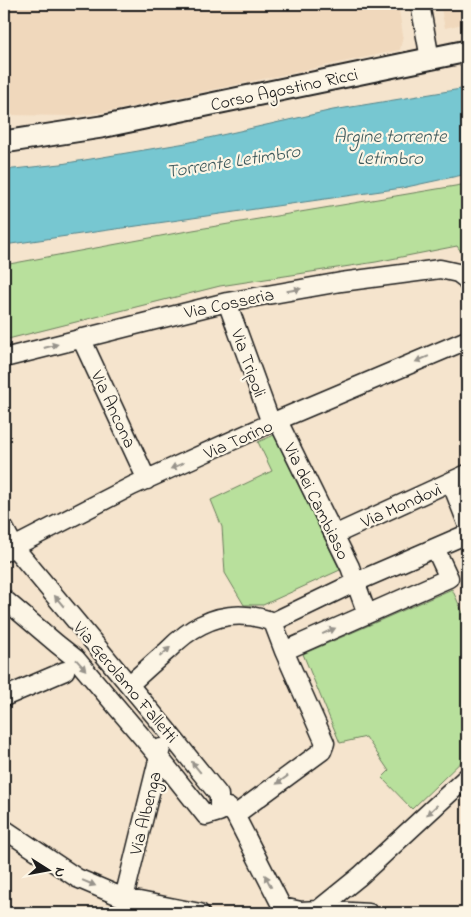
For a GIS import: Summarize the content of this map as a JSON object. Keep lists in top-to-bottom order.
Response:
{
  "streets": {
    "main road": ["Corso Agostino Ricci"],
    "street": [
      "Via Cosseria",
      "Via Tripoli",
      "Via Ancona",
      "Via Torino",
      "Via dei Cambiaso",
      "Via Mondovì",
      "Via Gerolamo Falletti",
      "Via Albenga"
    ]
  },
  "crossings": [
    ["Via Cosseria", "Via Tripoli"],
    ["Via Cosseria", "Via Ancona"],
    ["Via Tripoli", "Via Torino"],
    ["Via Tripoli", "Via dei Cambiaso"],
    ["Via Ancona", "Via Torino"],
    ["Via Torino", "Via dei Cambiaso"],
    ["Via Torino", "Via Gerolamo Falletti"],
    ["Via dei Cambiaso", "Via Mondovì"],
    ["Via Gerolamo Falletti", "Via Albenga"]
  ],
  "one_way": ["Via Cosseria", "Via Torino"],
  "water": ["Argine torrente Letimbro", "Torrente Letimbro"],
  "north": "right"
}
